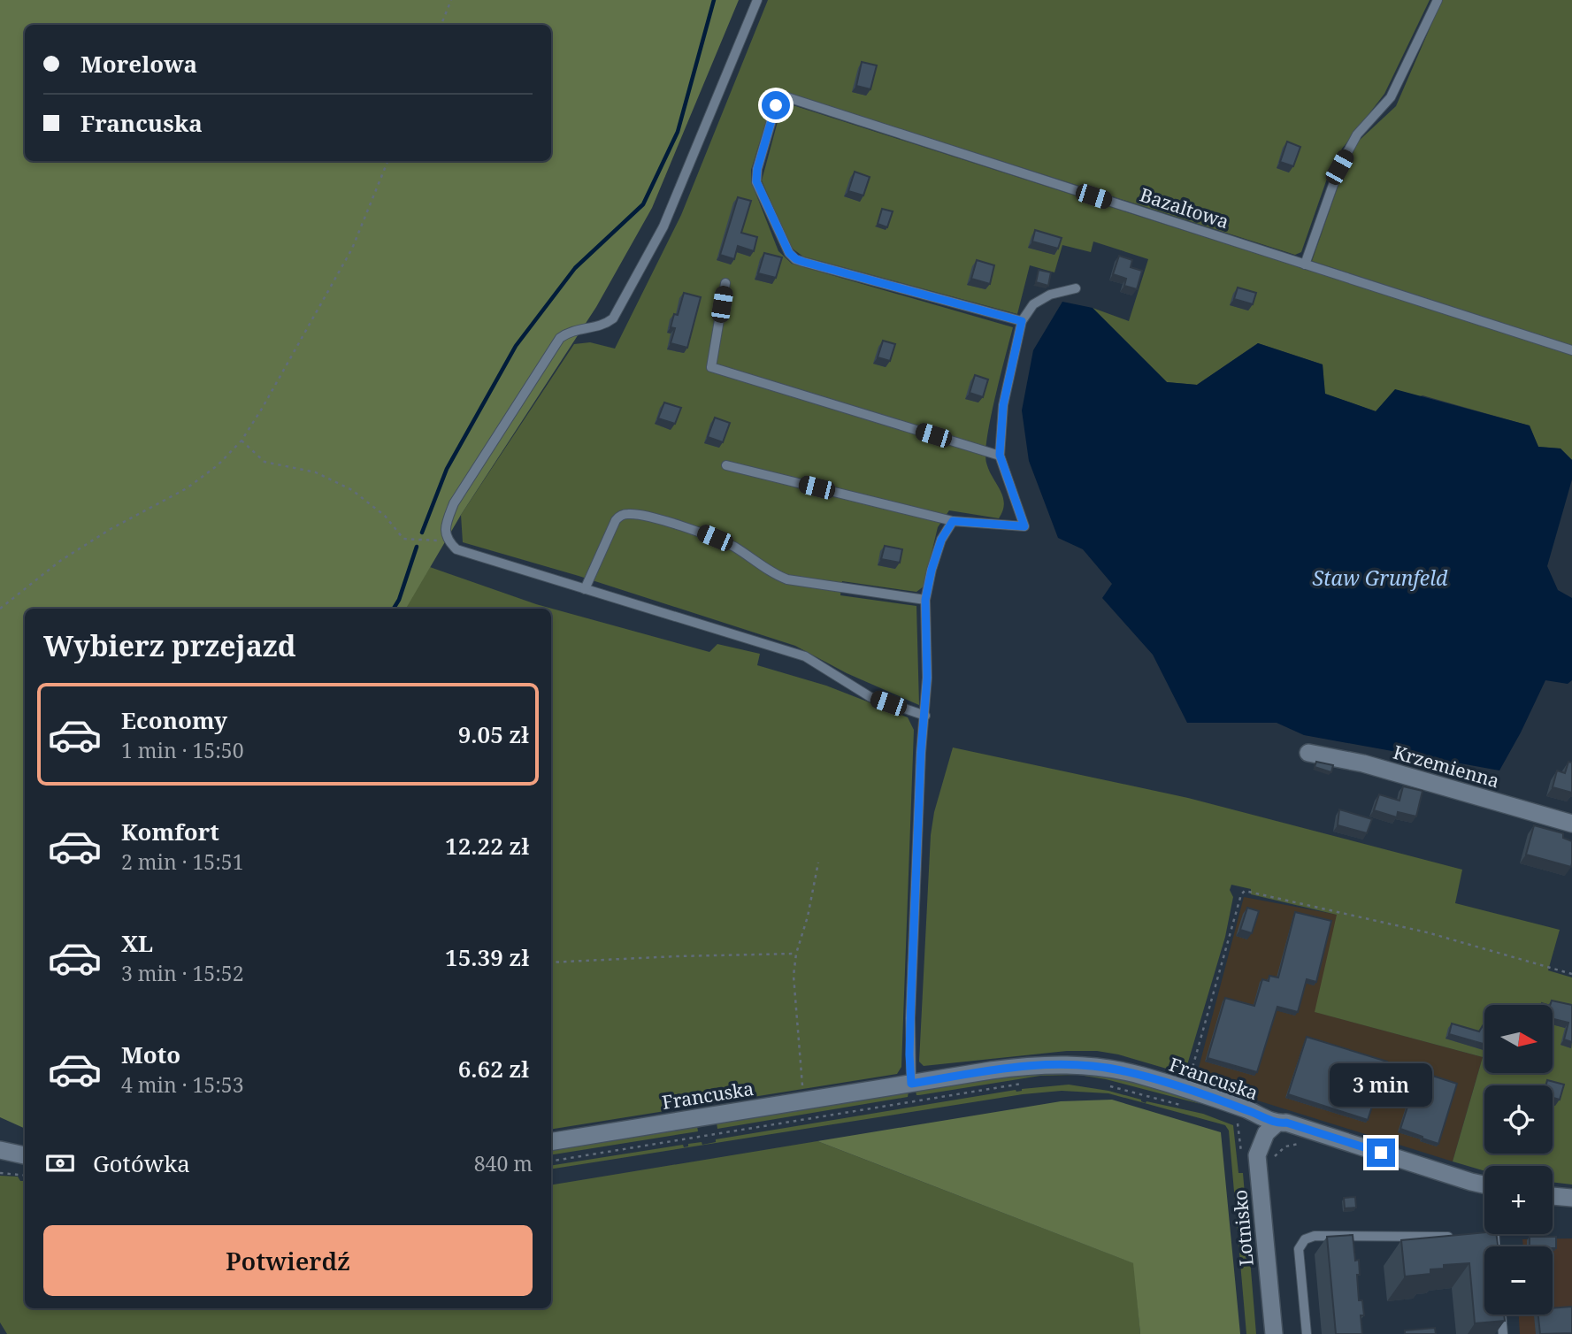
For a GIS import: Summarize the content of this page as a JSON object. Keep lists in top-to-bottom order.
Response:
{
  "streets": {
    "street": ["Krzemienna", "Francuska", "Lotnisko"],
    "lane": ["Bazaltowa"]
  },
  "crossings": [
    ["Francuska", "Lotnisko"]
  ],
  "water": ["Staw Grunfeld"],
  "north": "right",
  "page": {
    "banner": ["Morelowa", "Francuska"],
    "heading": "Wybierz przejazd",
    "list": [
      {
        "name": "Economy",
        "note": "1 min · 15:50",
        "value": "9.05 zł"
      },
      {
        "name": "Komfort",
        "note": "2 min · 15:51",
        "value": "12.22 zł"
      },
      {
        "name": "XL",
        "note": "3 min · 15:52",
        "value": "15.39 zł"
      },
      {
        "name": "Moto",
        "note": "4 min · 15:53",
        "value": "6.62 zł"
      }
    ],
    "map_buttons": ["+", "−"],
    "bubble": "3 min",
    "pay": ["Gotówka", "840 m"],
    "buttons": "Potwierdź"
  }
}
